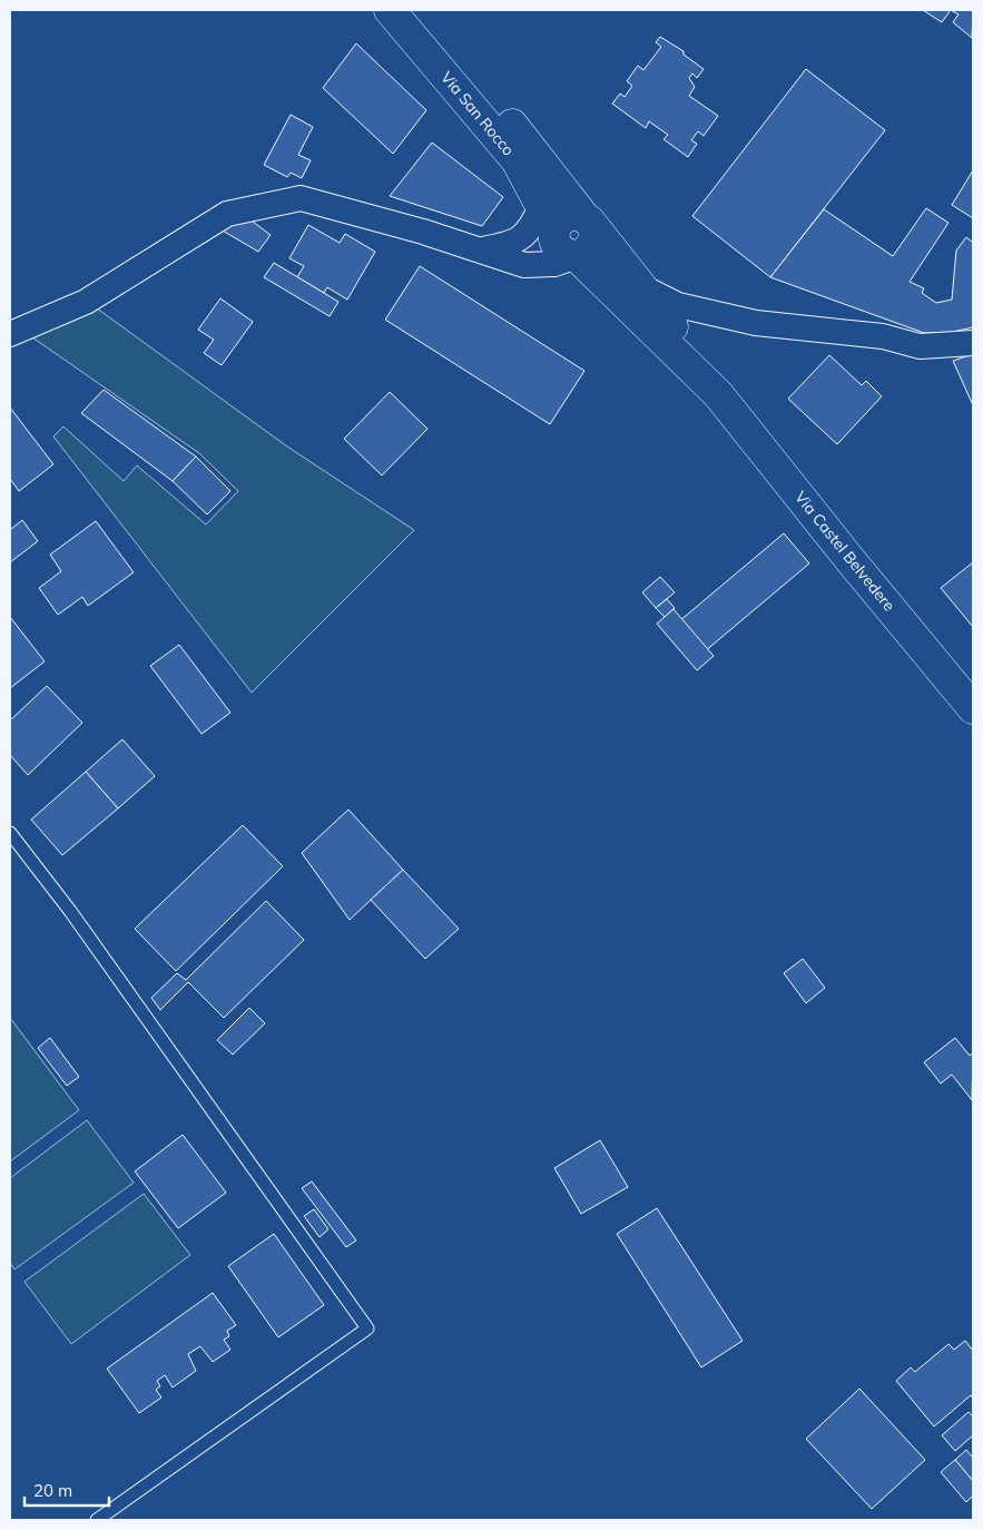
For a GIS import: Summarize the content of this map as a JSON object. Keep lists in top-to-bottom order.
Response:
{
  "streets": {
    "street": ["Via San Rocco", "Via Castel Belvedere"]
  },
  "crossings": [
    ["Via San Rocco", "Via Castel Belvedere"]
  ],
  "scale_bar": "20 m"
}
